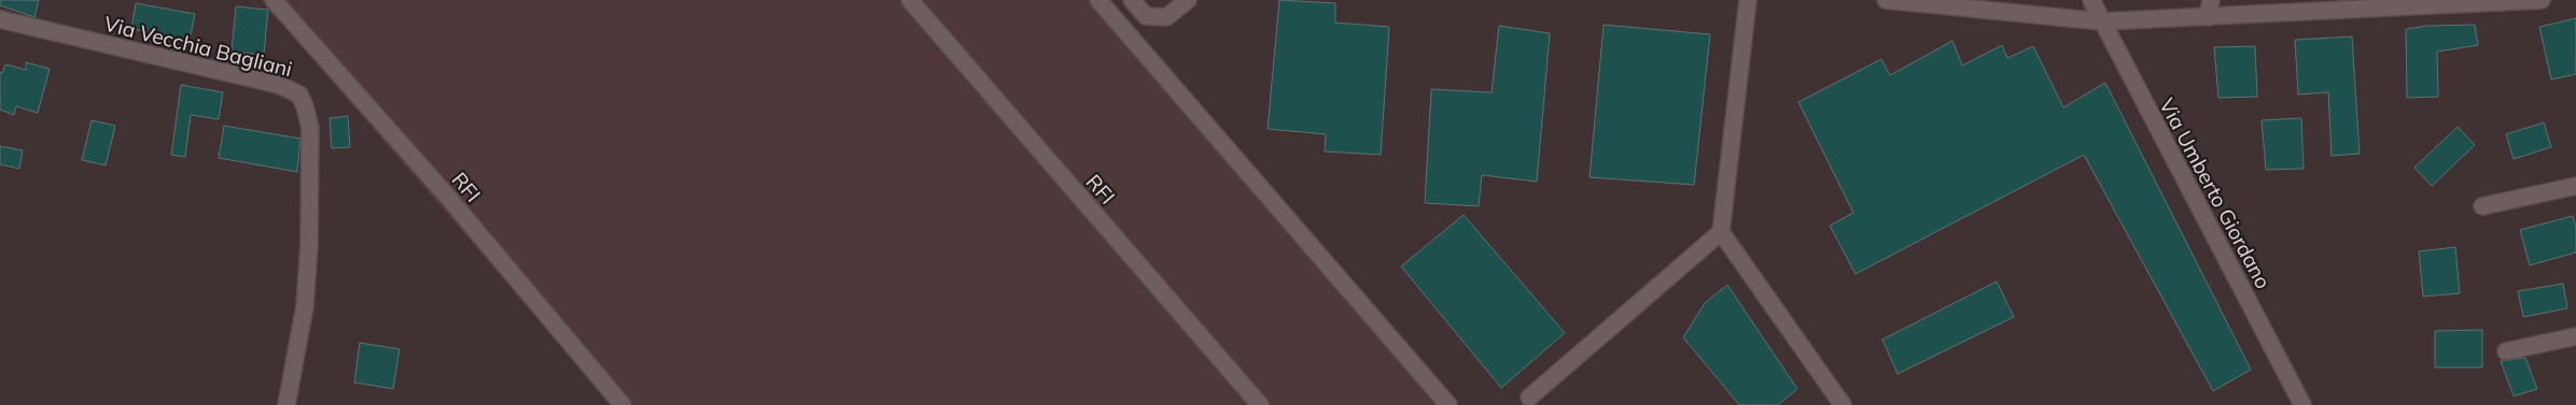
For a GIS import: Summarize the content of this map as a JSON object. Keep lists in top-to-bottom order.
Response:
{
  "streets": {
    "street": ["Via Vecchia Bagliani", "RFI", "Via Umberto Giordano"]
  }
}
